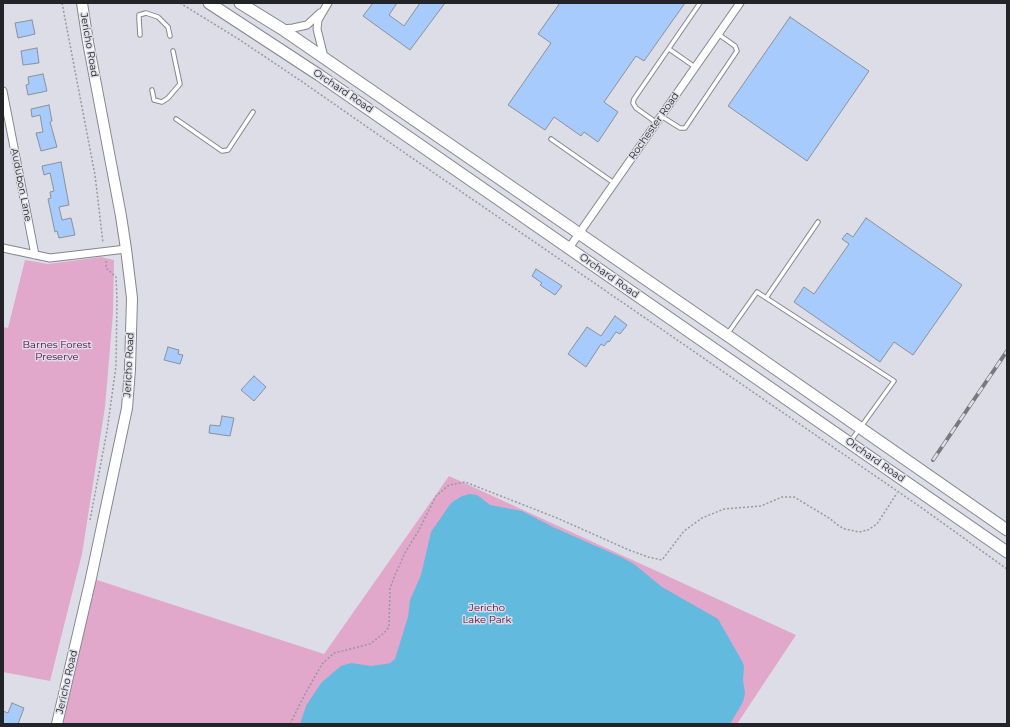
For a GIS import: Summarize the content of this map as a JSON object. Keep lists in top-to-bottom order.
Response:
{
  "streets": {
    "main road": ["Jericho Road", "Orchard Road"],
    "street": ["Rochester Road", "Audubon Lane"]
  },
  "crossings": [
    ["Orchard Road", "Rochester Road"]
  ],
  "parks": ["Barnes Forest Preserve", "Jericho Lake Park"]
}
